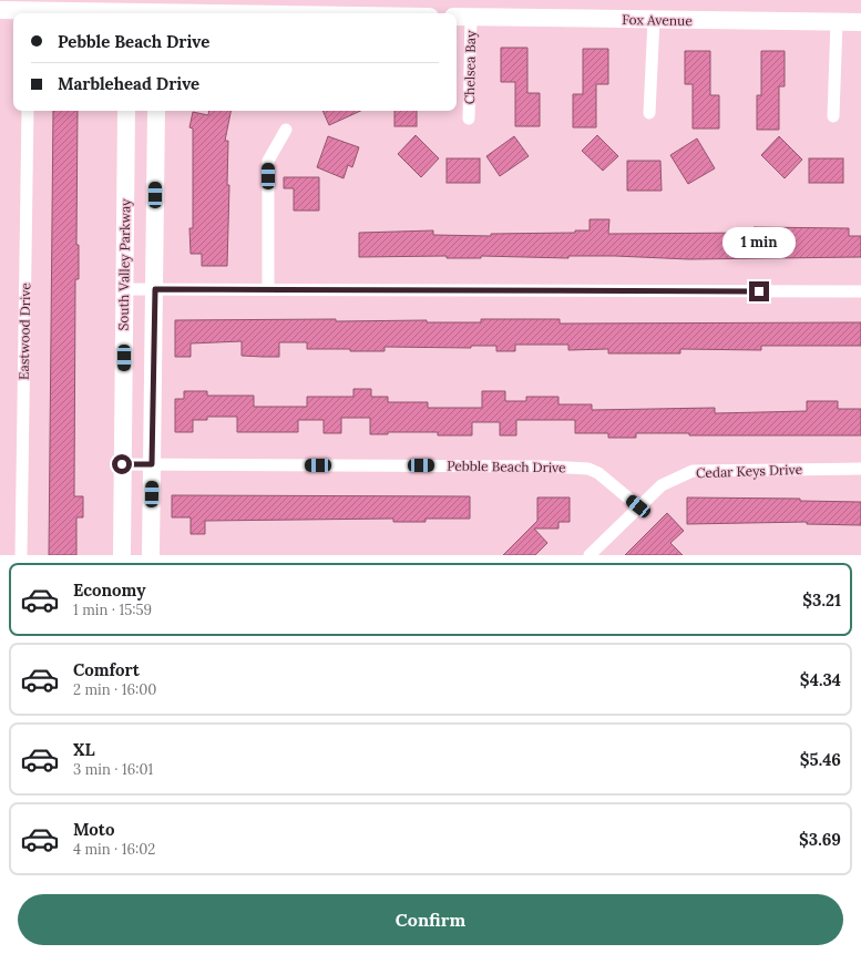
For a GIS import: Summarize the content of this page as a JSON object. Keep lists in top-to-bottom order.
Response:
{
  "streets": {
    "main road": ["Fox Avenue", "South Valley Parkway"],
    "street": [
      "Chelsea Bay",
      "Eastwood Drive",
      "Pebble Beach Drive",
      "Cedar Keys Drive"
    ]
  },
  "crossings": [
    ["Fox Avenue", "Chelsea Bay"],
    ["South Valley Parkway", "Pebble Beach Drive"],
    ["Pebble Beach Drive", "Cedar Keys Drive"]
  ],
  "page": {
    "banner": ["Pebble Beach Drive", "Marblehead Drive"],
    "bubble": "1 min",
    "list": [
      {
        "name": "Economy",
        "note": "1 min · 15:59",
        "value": "$3.21"
      },
      {
        "name": "Comfort",
        "note": "2 min · 16:00",
        "value": "$4.34"
      },
      {
        "name": "XL",
        "note": "3 min · 16:01",
        "value": "$5.46"
      },
      {
        "name": "Moto",
        "note": "4 min · 16:02",
        "value": "$3.69"
      }
    ],
    "buttons": "Confirm"
  }
}
